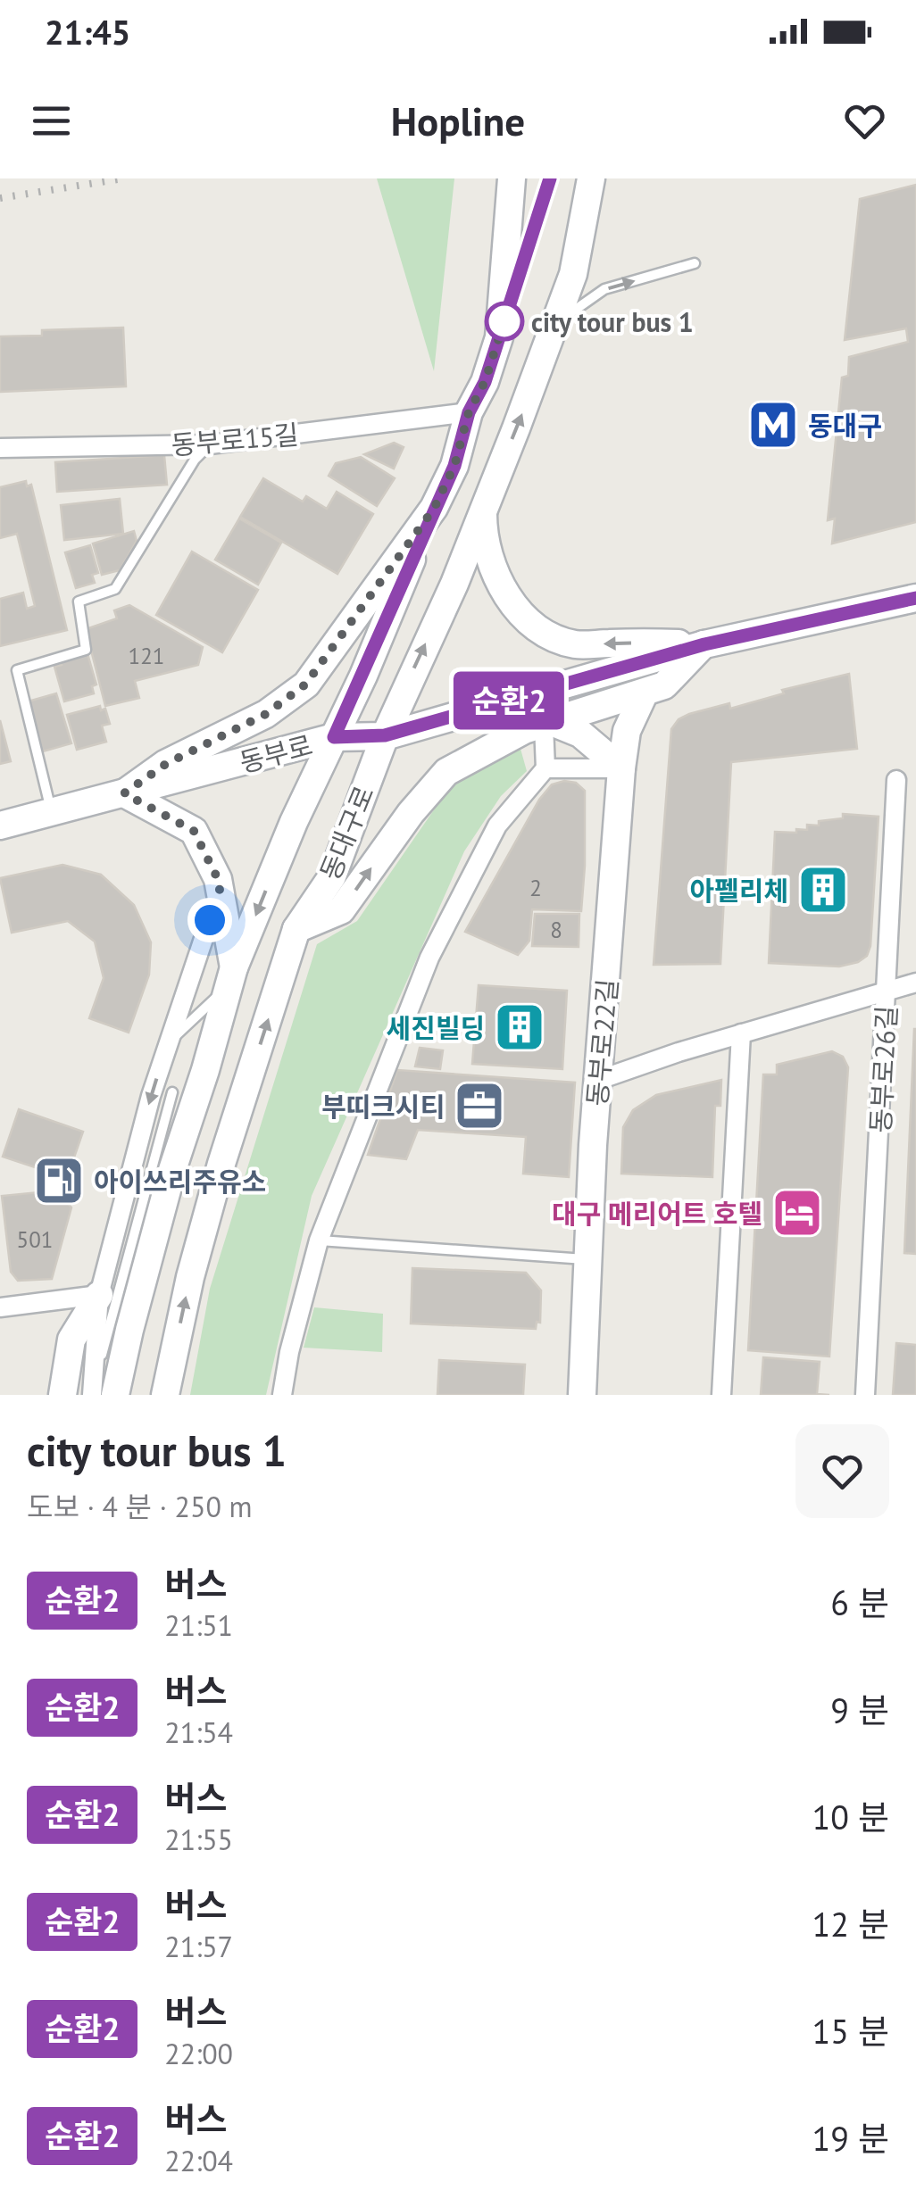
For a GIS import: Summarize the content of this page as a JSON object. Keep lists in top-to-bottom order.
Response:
{
  "streets": {
    "main road": ["동부로", "동대구로", "동부로22길"],
    "street": ["동부로15길", "동부로26길"]
  },
  "crossings": [
    ["동부로", "동대구로"],
    ["동부로22길", "동부로26길"]
  ],
  "places": {
    "other": ["city tour bus 1"],
    "metro station": ["동대구"],
    "building": ["아펠리체", "세진빌딩"],
    "office": ["부띠크시티"],
    "fuel station": ["아이쓰리주유소"],
    "hotel": ["대구 메리어트 호텔"]
  },
  "lines": ["bus line 순환2"],
  "house_numbers": [
    "121",
    "2",
    "8",
    "501"
  ],
  "page": {
    "status": "21:45",
    "header": "Hopline",
    "on_map": "순환2",
    "heading": ["city tour bus 1", "도보 · 4 분 · 250 m"],
    "list": [
      {
        "mark": "순환2",
        "name": "버스",
        "note": "21:51",
        "value": "6 분"
      },
      {
        "mark": "순환2",
        "name": "버스",
        "note": "21:54",
        "value": "9 분"
      },
      {
        "mark": "순환2",
        "name": "버스",
        "note": "21:55",
        "value": "10 분"
      },
      {
        "mark": "순환2",
        "name": "버스",
        "note": "21:57",
        "value": "12 분"
      },
      {
        "mark": "순환2",
        "name": "버스",
        "note": "22:00",
        "value": "15 분"
      },
      {
        "mark": "순환2",
        "name": "버스",
        "note": "22:04",
        "value": "19 분"
      }
    ]
  }
}
